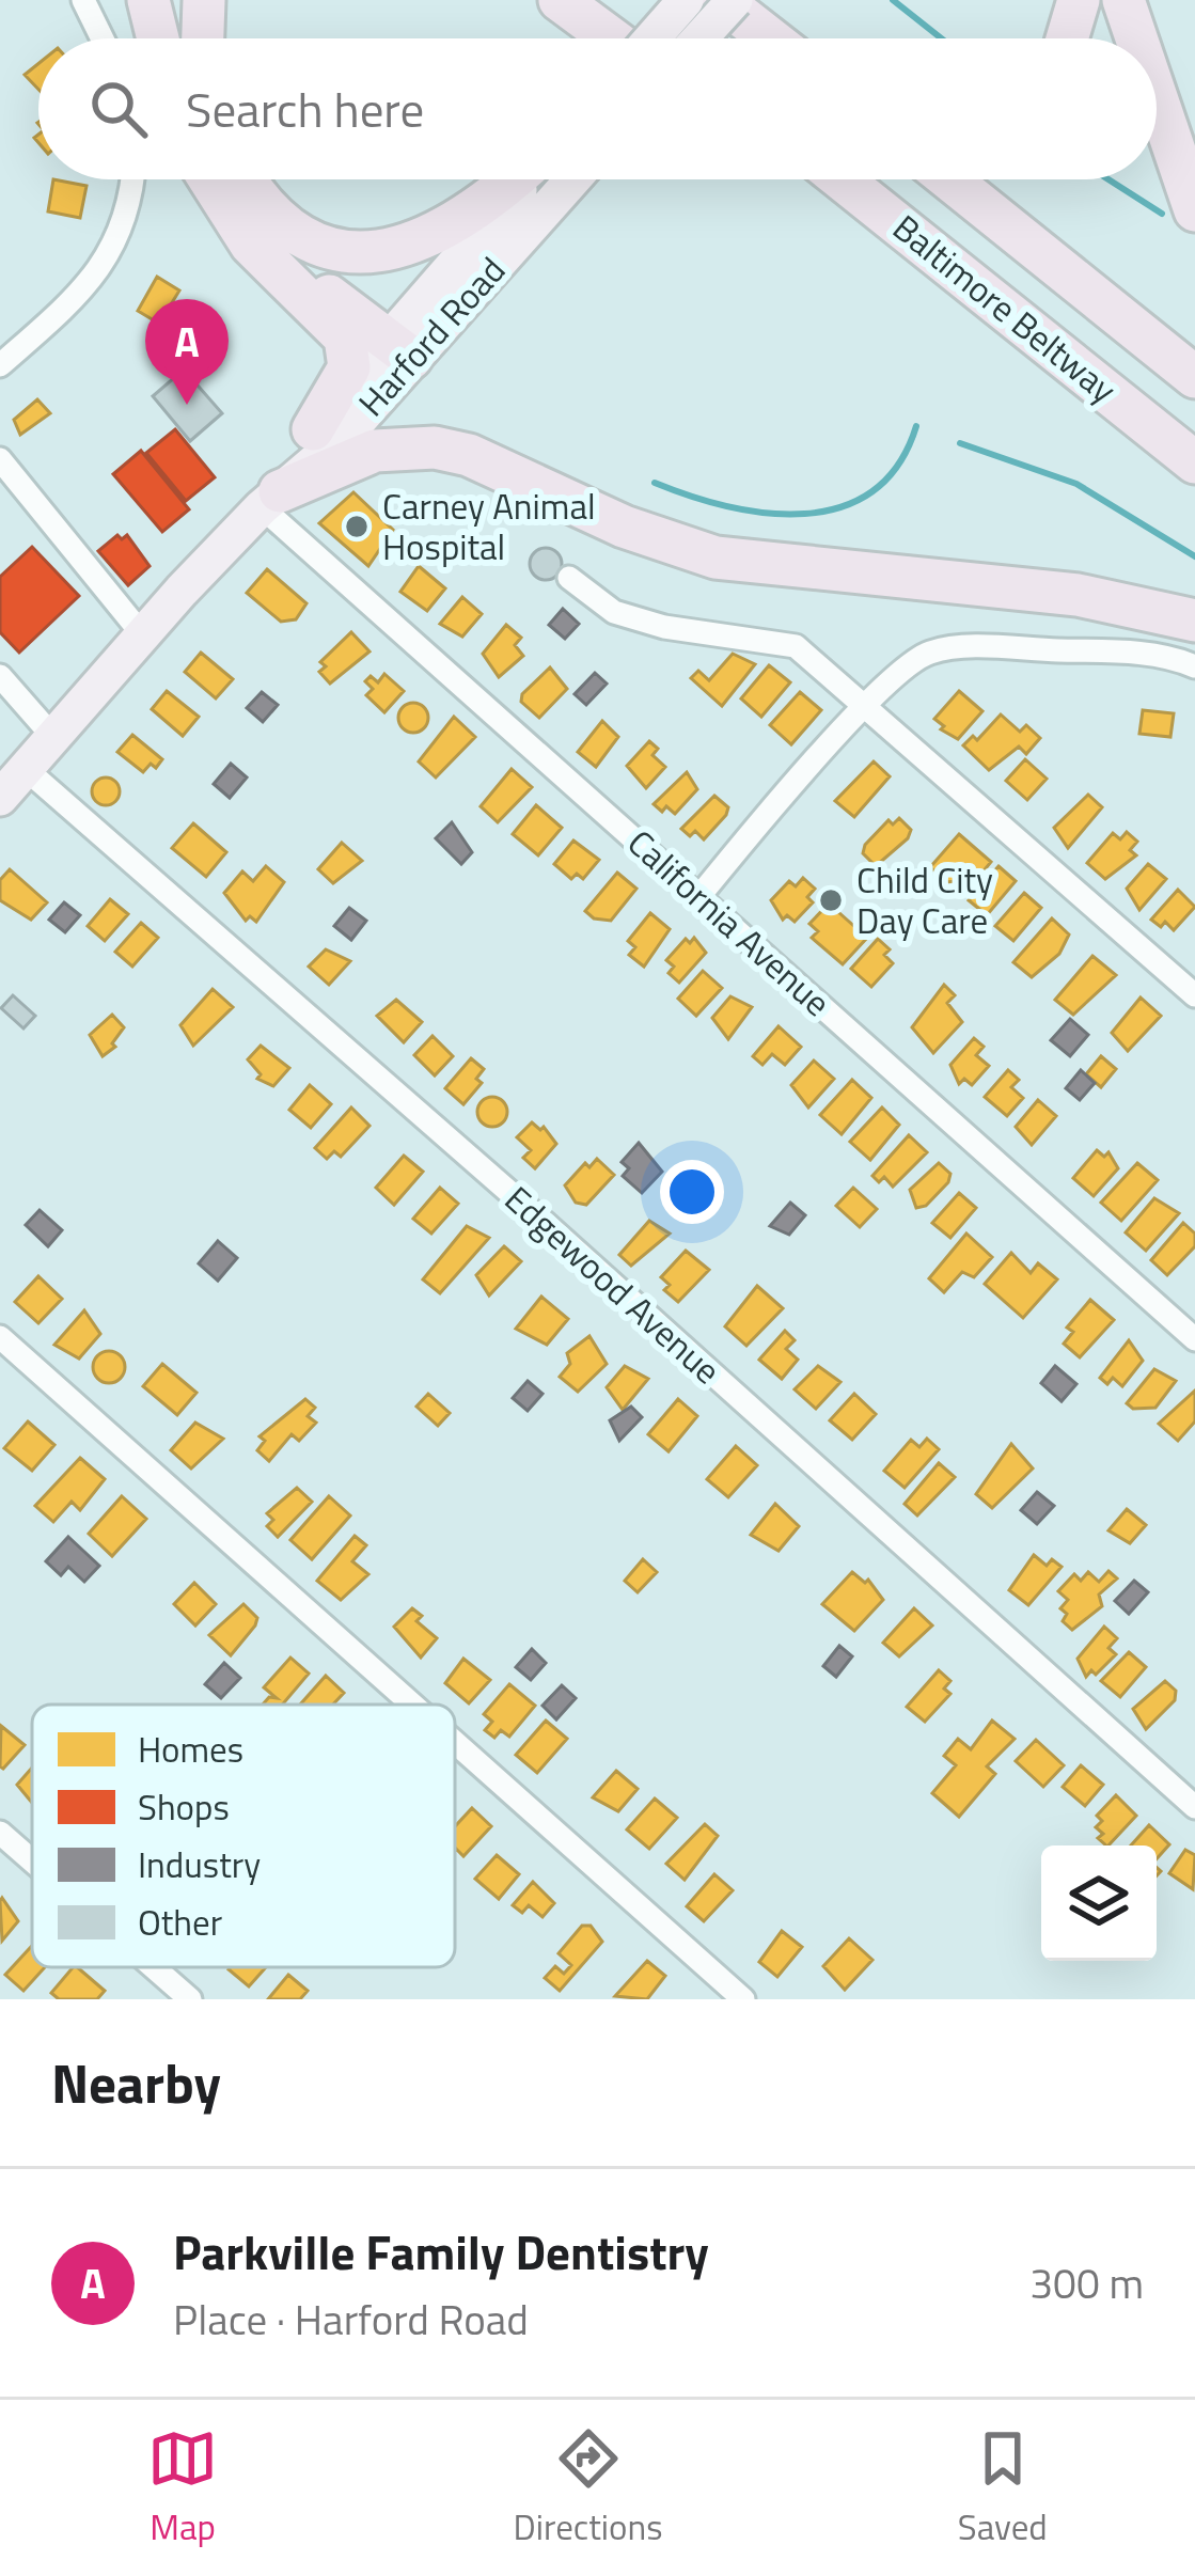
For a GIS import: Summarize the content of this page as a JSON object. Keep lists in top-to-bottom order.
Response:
{
  "streets": {
    "highway": ["Baltimore Beltway"],
    "main road": ["Harford Road"],
    "street": ["California Avenue", "Edgewood Avenue"]
  },
  "crossings": [
    ["Harford Road", "California Avenue"],
    ["Harford Road", "Edgewood Avenue"]
  ],
  "places": ["Carney Animal Hospital", "Child City Day Care"],
  "legend": [
    "Homes",
    "Shops",
    "Industry",
    "Other"
  ],
  "page": {
    "search": "Search here",
    "pins": "A",
    "heading": "Nearby",
    "list": [
      {
        "mark": "A",
        "name": "Parkville Family Dentistry",
        "note": "Place · Harford Road",
        "value": "300 m"
      }
    ],
    "nav": ["Map", "Directions", "Saved"]
  }
}
